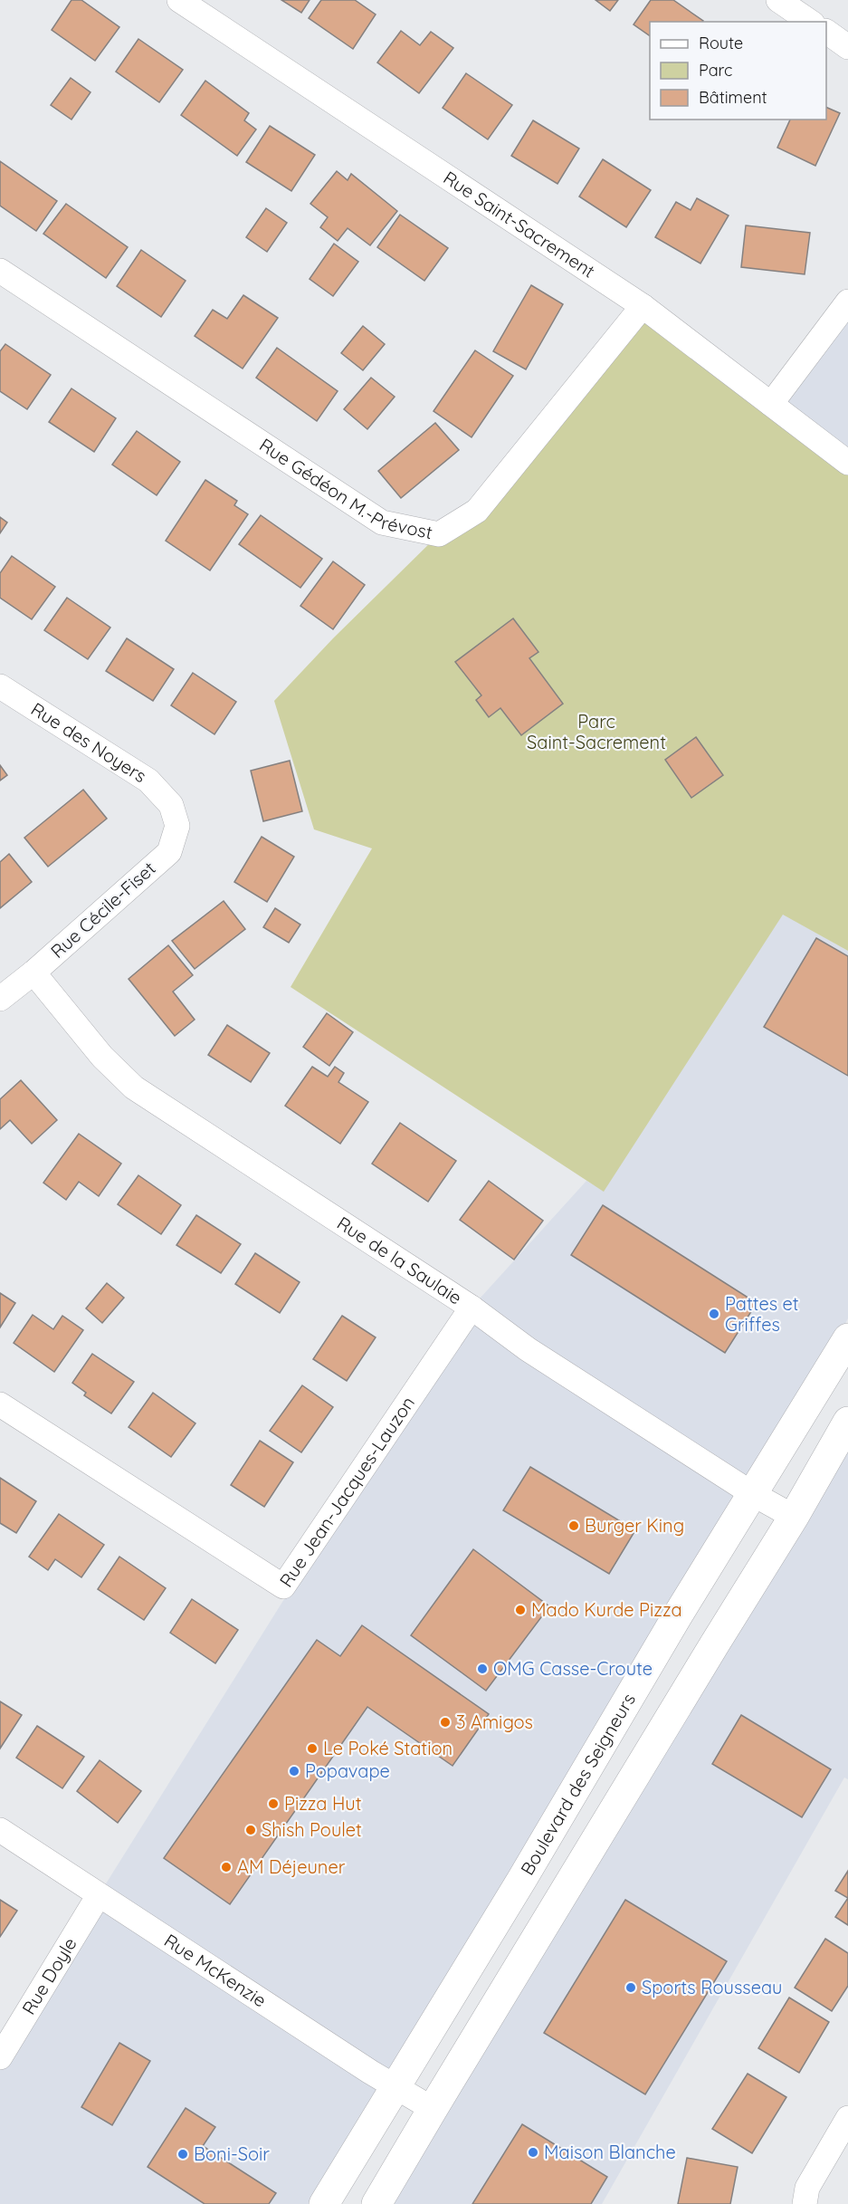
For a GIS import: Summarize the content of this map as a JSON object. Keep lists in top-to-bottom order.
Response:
{
  "streets": {
    "main road": ["Boulevard des Seigneurs"],
    "street": [
      "Rue Saint-Sacrement",
      "Rue Gédéon M.-Prévost",
      "Rue des Noyers",
      "Rue Cécile-Fiset",
      "Rue de la Saulaie",
      "Rue Jean-Jacques-Lauzon",
      "Rue McKenzie",
      "Rue Doyle"
    ]
  },
  "crossings": [
    ["Rue Saint-Sacrement", "Rue Gédéon M.-Prévost"],
    ["Rue des Noyers", "Rue Cécile-Fiset"],
    ["Rue Cécile-Fiset", "Rue de la Saulaie"],
    ["Rue de la Saulaie", "Rue Jean-Jacques-Lauzon"],
    ["Rue de la Saulaie", "Boulevard des Seigneurs"],
    ["Boulevard des Seigneurs", "Rue McKenzie"],
    ["Rue McKenzie", "Rue Doyle"]
  ],
  "parks": ["Parc Saint-Sacrement"],
  "places": [
    "Pattes et Griffes",
    "Burger King",
    "Mado Kurde Pizza",
    "OMG Casse-Croute",
    "3 Amigos",
    "Le Poké Station",
    "Popavape",
    "Pizza Hut",
    "Shish Poulet",
    "AM Déjeuner",
    "Sports Rousseau",
    "Maison Blanche",
    "Boni-Soir"
  ],
  "legend": ["Route", "Parc", "Bâtiment"]
}
